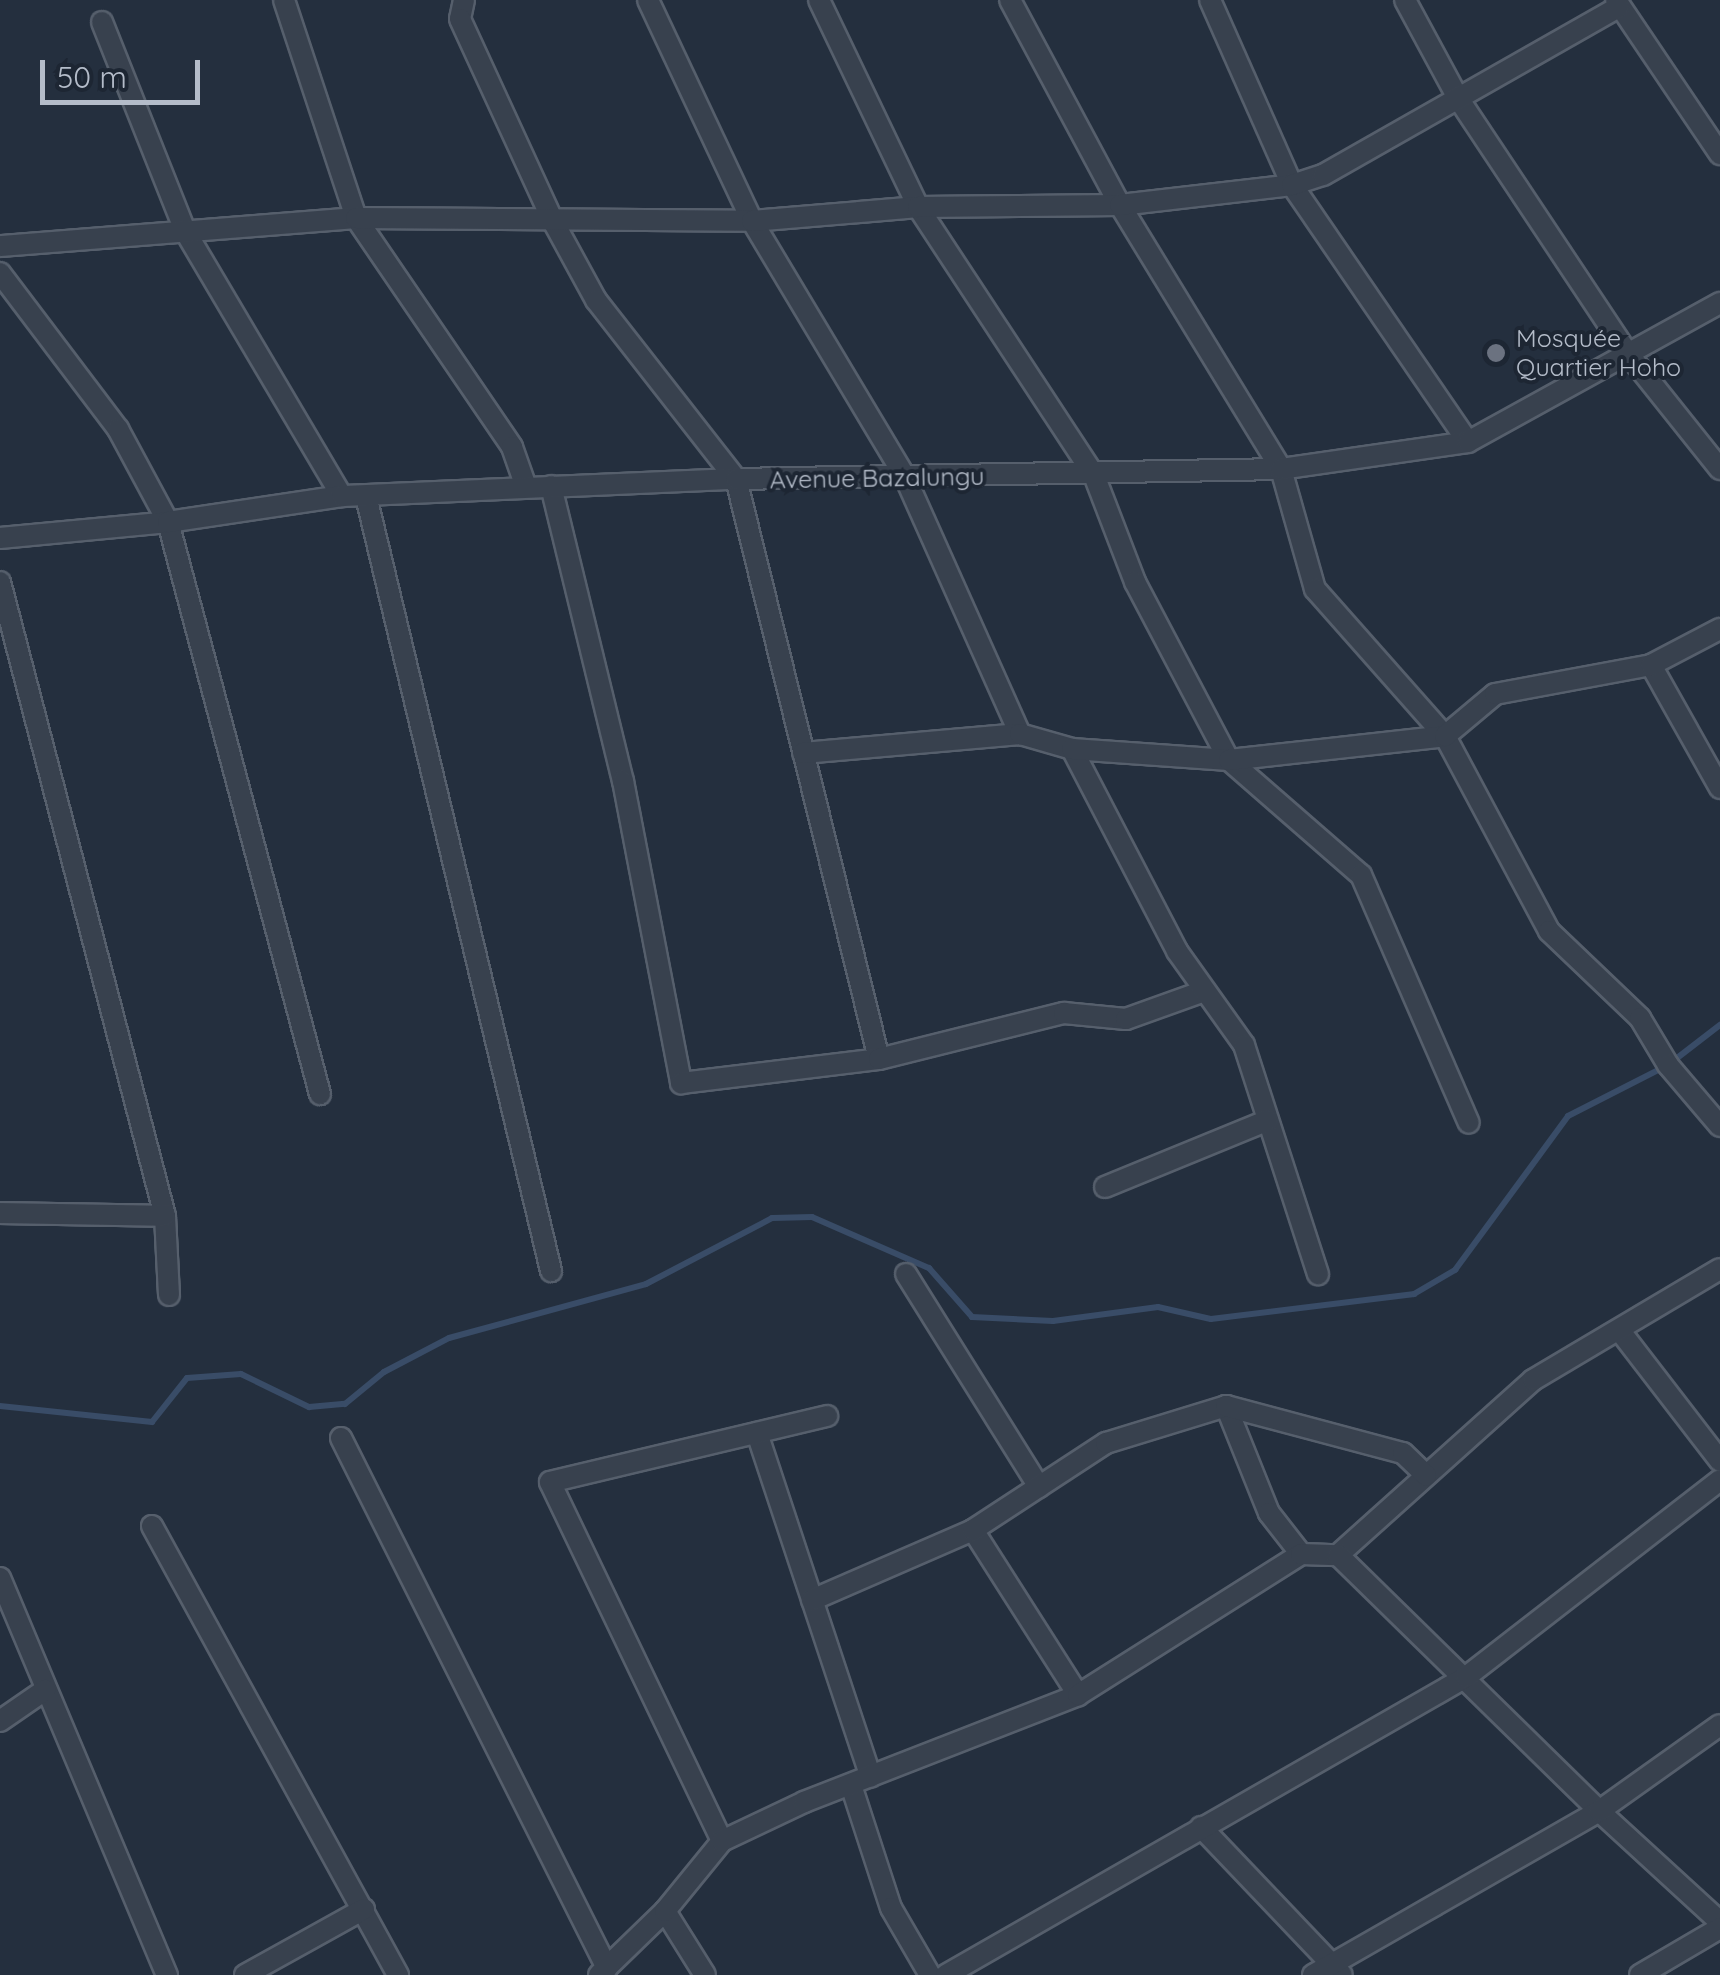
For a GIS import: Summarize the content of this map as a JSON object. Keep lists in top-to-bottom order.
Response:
{
  "streets": {
    "street": ["Avenue Bazalungu"]
  },
  "places": ["Mosquée Quartier Hoho"],
  "scale_bar": "50 m"
}
